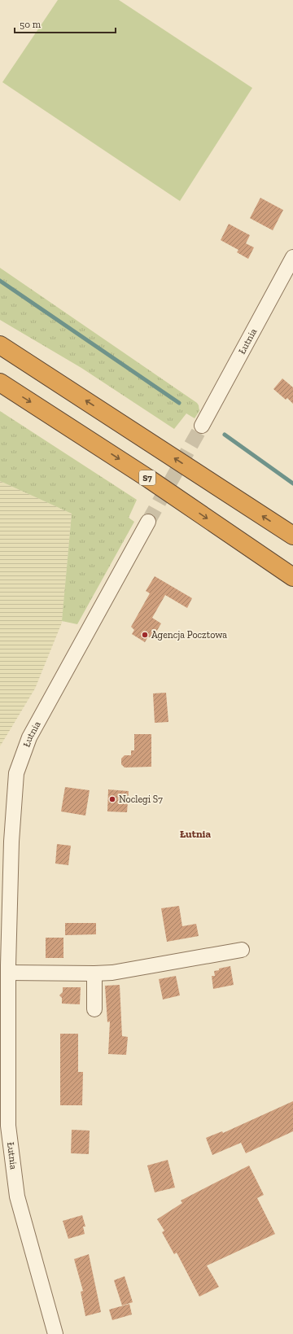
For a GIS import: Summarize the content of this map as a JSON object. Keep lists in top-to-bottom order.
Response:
{
  "streets": {
    "highway": ["S7"],
    "street": ["Łutnia"]
  },
  "districts": ["Łutnia"],
  "places": ["Agencja Pocztowa", "Noclegi S7"],
  "scale_bar": "50 m"
}
